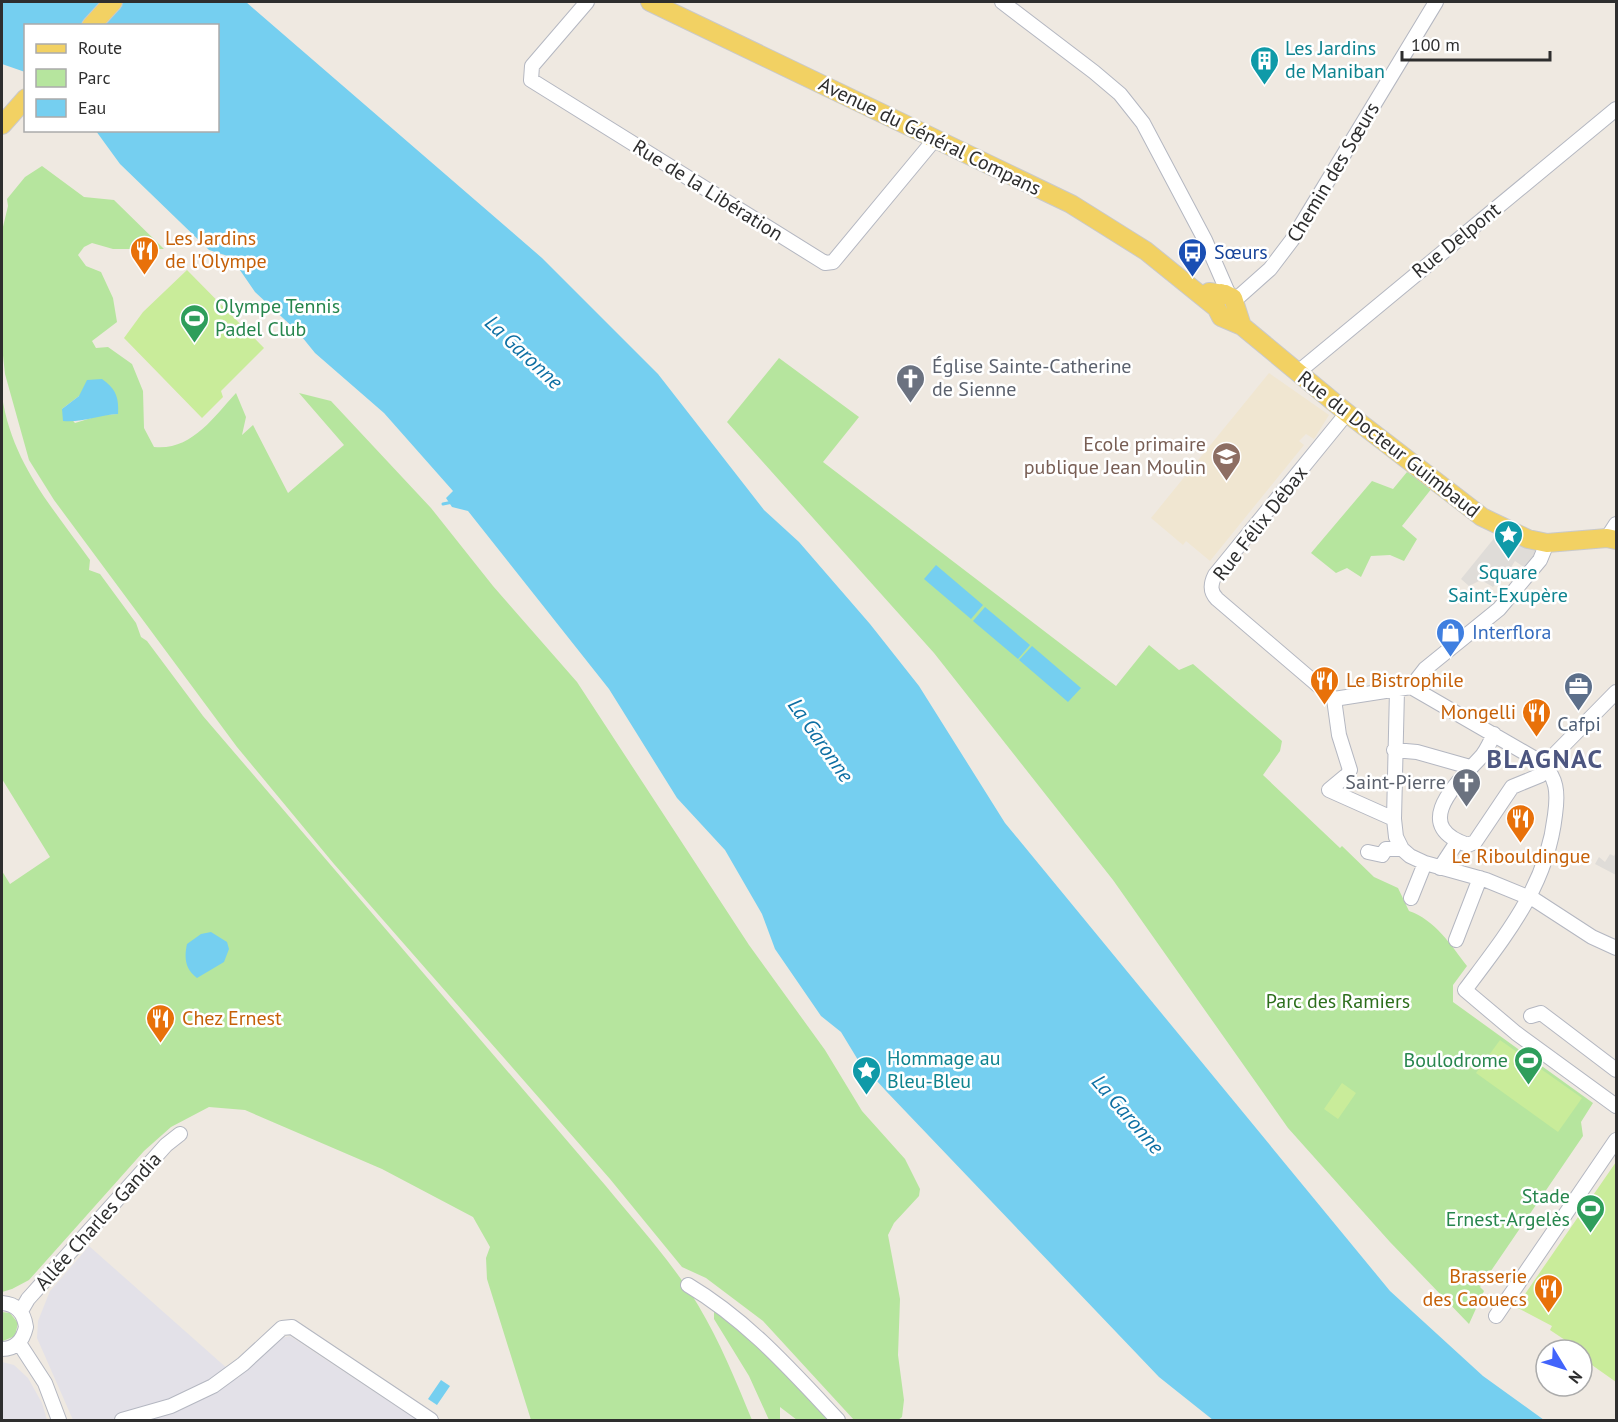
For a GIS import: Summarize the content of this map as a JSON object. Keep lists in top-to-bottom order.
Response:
{
  "streets": {
    "main road": ["Avenue du Général Compans", "Rue du Docteur Guimbaud"],
    "street": [
      "Chemin des Sœurs",
      "Rue de la Libération",
      "Rue Delpont",
      "Rue Félix Débax",
      "Allée Charles Gandia"
    ]
  },
  "crossings": [
    ["Avenue du Général Compans", "Chemin des Sœurs"],
    ["Avenue du Général Compans", "Rue de la Libération"],
    ["Avenue du Général Compans", "Rue du Docteur Guimbaud"],
    ["Chemin des Sœurs", "Rue du Docteur Guimbaud"],
    ["Rue Delpont", "Rue du Docteur Guimbaud"],
    ["Rue du Docteur Guimbaud", "Rue Félix Débax"]
  ],
  "districts": ["BLAGNAC"],
  "water": ["La Garonne"],
  "parks": ["Parc des Ramiers"],
  "places": {
    "building": ["Les Jardins de Maniban"],
    "restaurant": [
      "Les Jardins de l'Olympe",
      "Le Bistrophile",
      "Mongelli",
      "Le Ribouldingue",
      "Chez Ernest",
      "Brasserie des Caouecs"
    ],
    "bus stop": ["Sœurs"],
    "sports": ["Olympe Tennis Padel Club", "Boulodrome", "Stade Ernest-Argelès"],
    "church": ["Église Sainte-Catherine de Sienne", "Saint-Pierre"],
    "school or university": ["Ecole primaire publique Jean Moulin"],
    "place": ["Square Saint-Exupère", "Hommage au Bleu-Bleu"],
    "shop": ["Interflora"],
    "office": ["Cafpi"]
  },
  "legend": ["Route", "Parc", "Eau"],
  "scale_bar": "100 m",
  "north": "bottom right"
}
